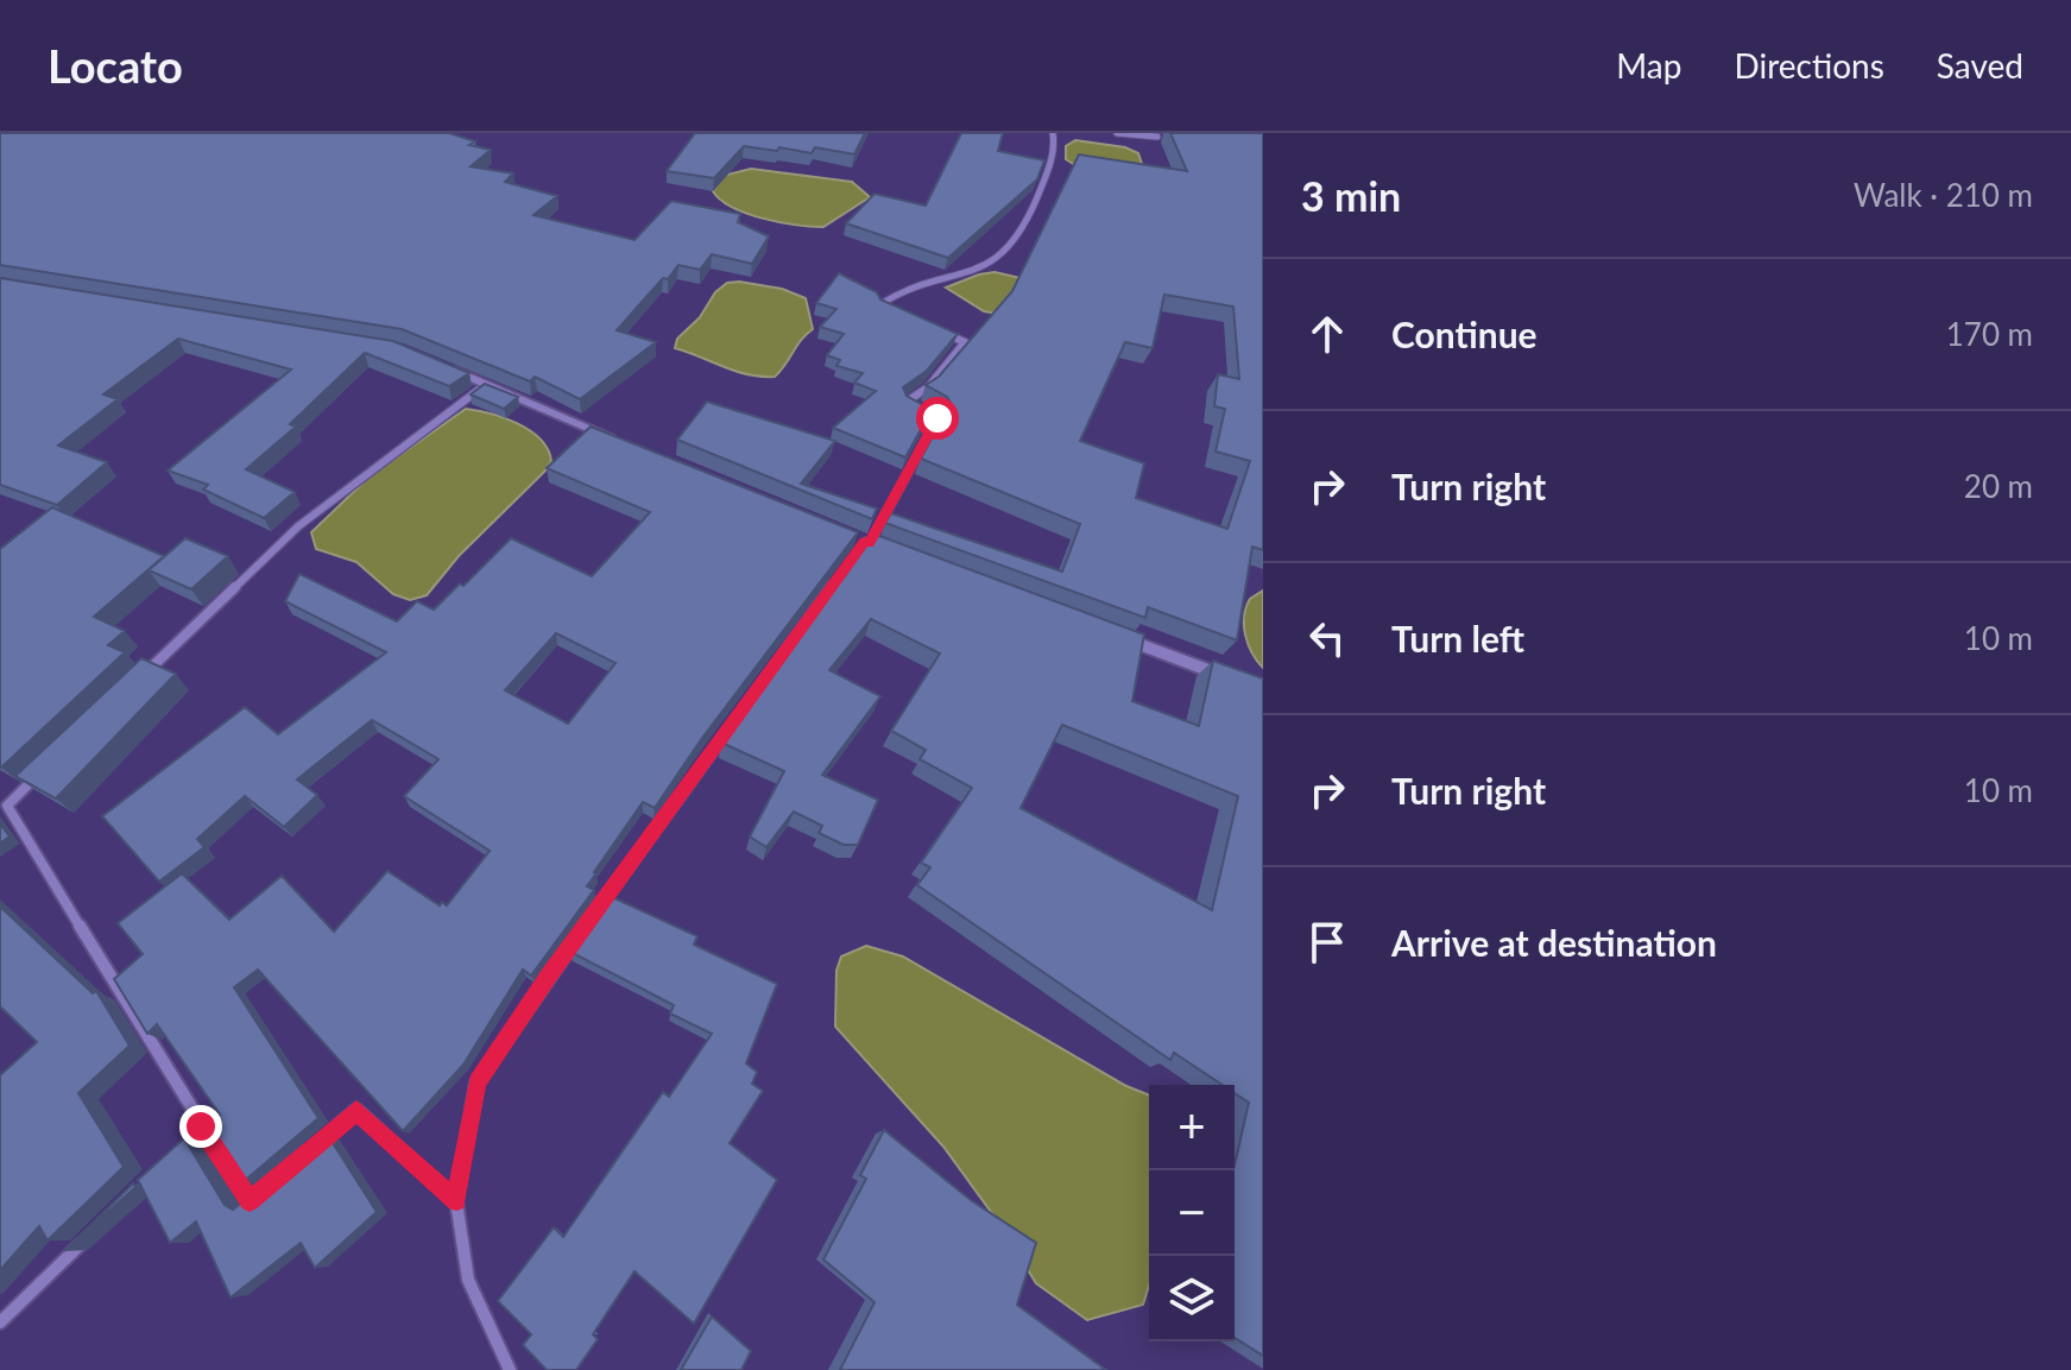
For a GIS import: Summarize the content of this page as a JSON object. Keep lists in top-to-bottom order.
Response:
{
  "page": {
    "header": "Locato",
    "nav": ["Map", "Directions", "Saved"],
    "heading": ["3 min", "Walk · 210 m"],
    "list": [
      ["Continue", "170 m"],
      ["Turn right", "20 m"],
      ["Turn left", "10 m"],
      ["Turn right", "10 m"],
      "Arrive at destination"
    ],
    "map_buttons": ["+", "−"]
  }
}
